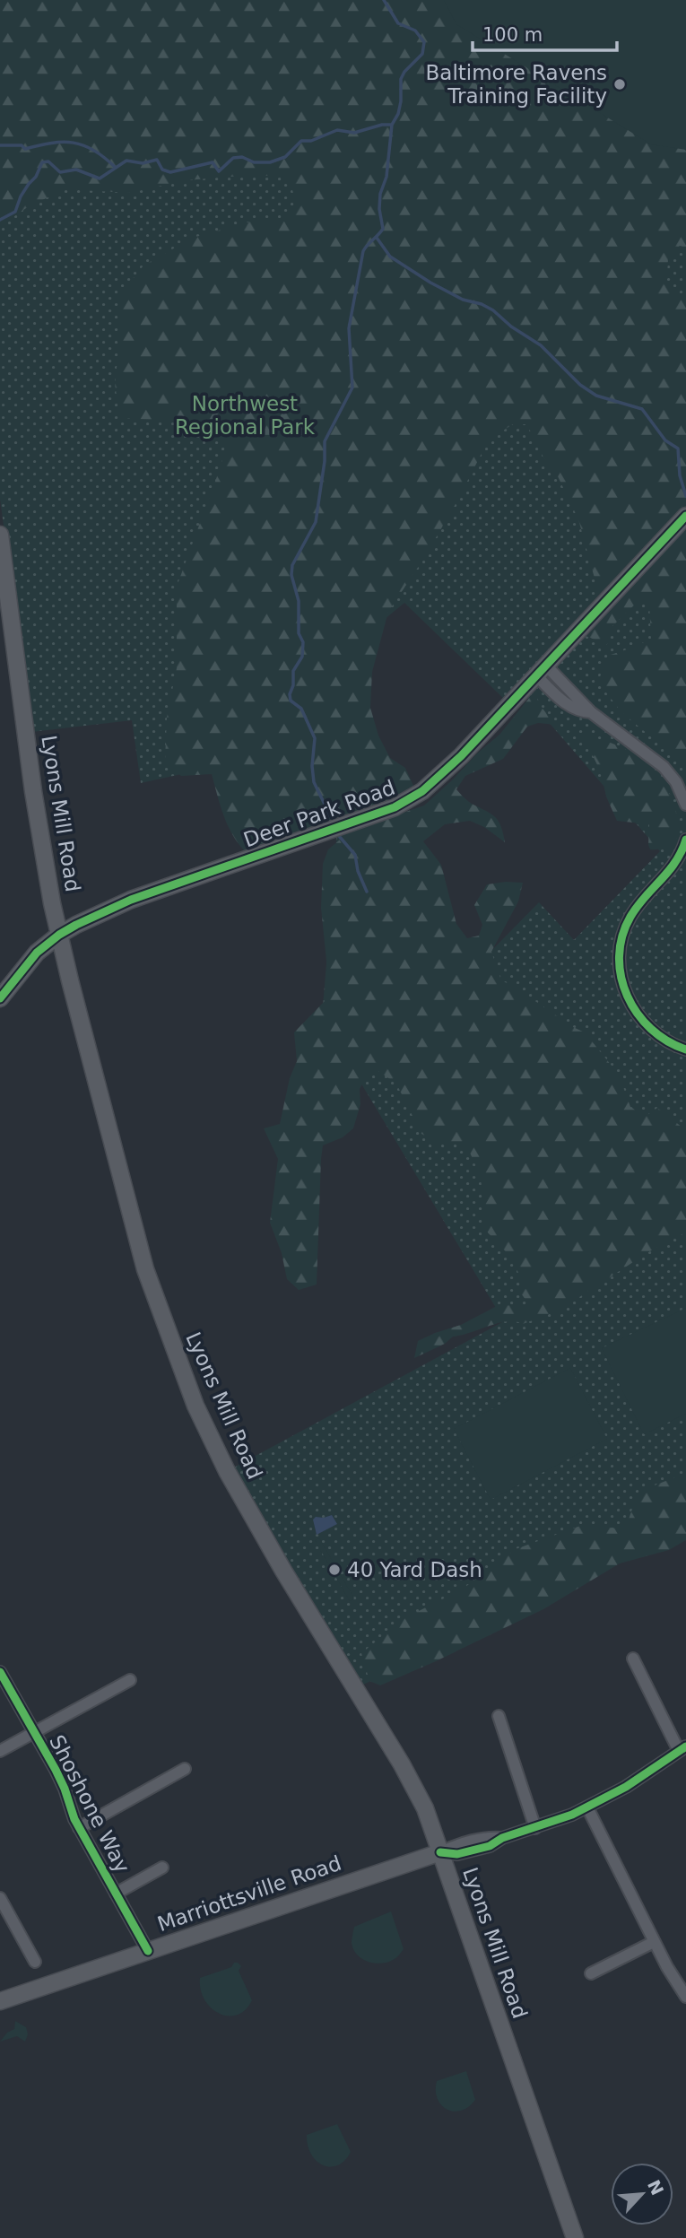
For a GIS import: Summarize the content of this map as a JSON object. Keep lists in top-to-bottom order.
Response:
{
  "streets": {
    "main road": ["Lyons Mill Road", "Deer Park Road", "Marriottsville Road"],
    "street": ["Shoshone Way"]
  },
  "crossings": [
    ["Lyons Mill Road", "Deer Park Road"],
    ["Lyons Mill Road", "Marriottsville Road"],
    ["Shoshone Way", "Marriottsville Road"]
  ],
  "parks": ["Northwest Regional Park"],
  "places": ["Baltimore Ravens Training Facility", "40 Yard Dash"],
  "scale_bar": "100 m",
  "north": "top right"
}
